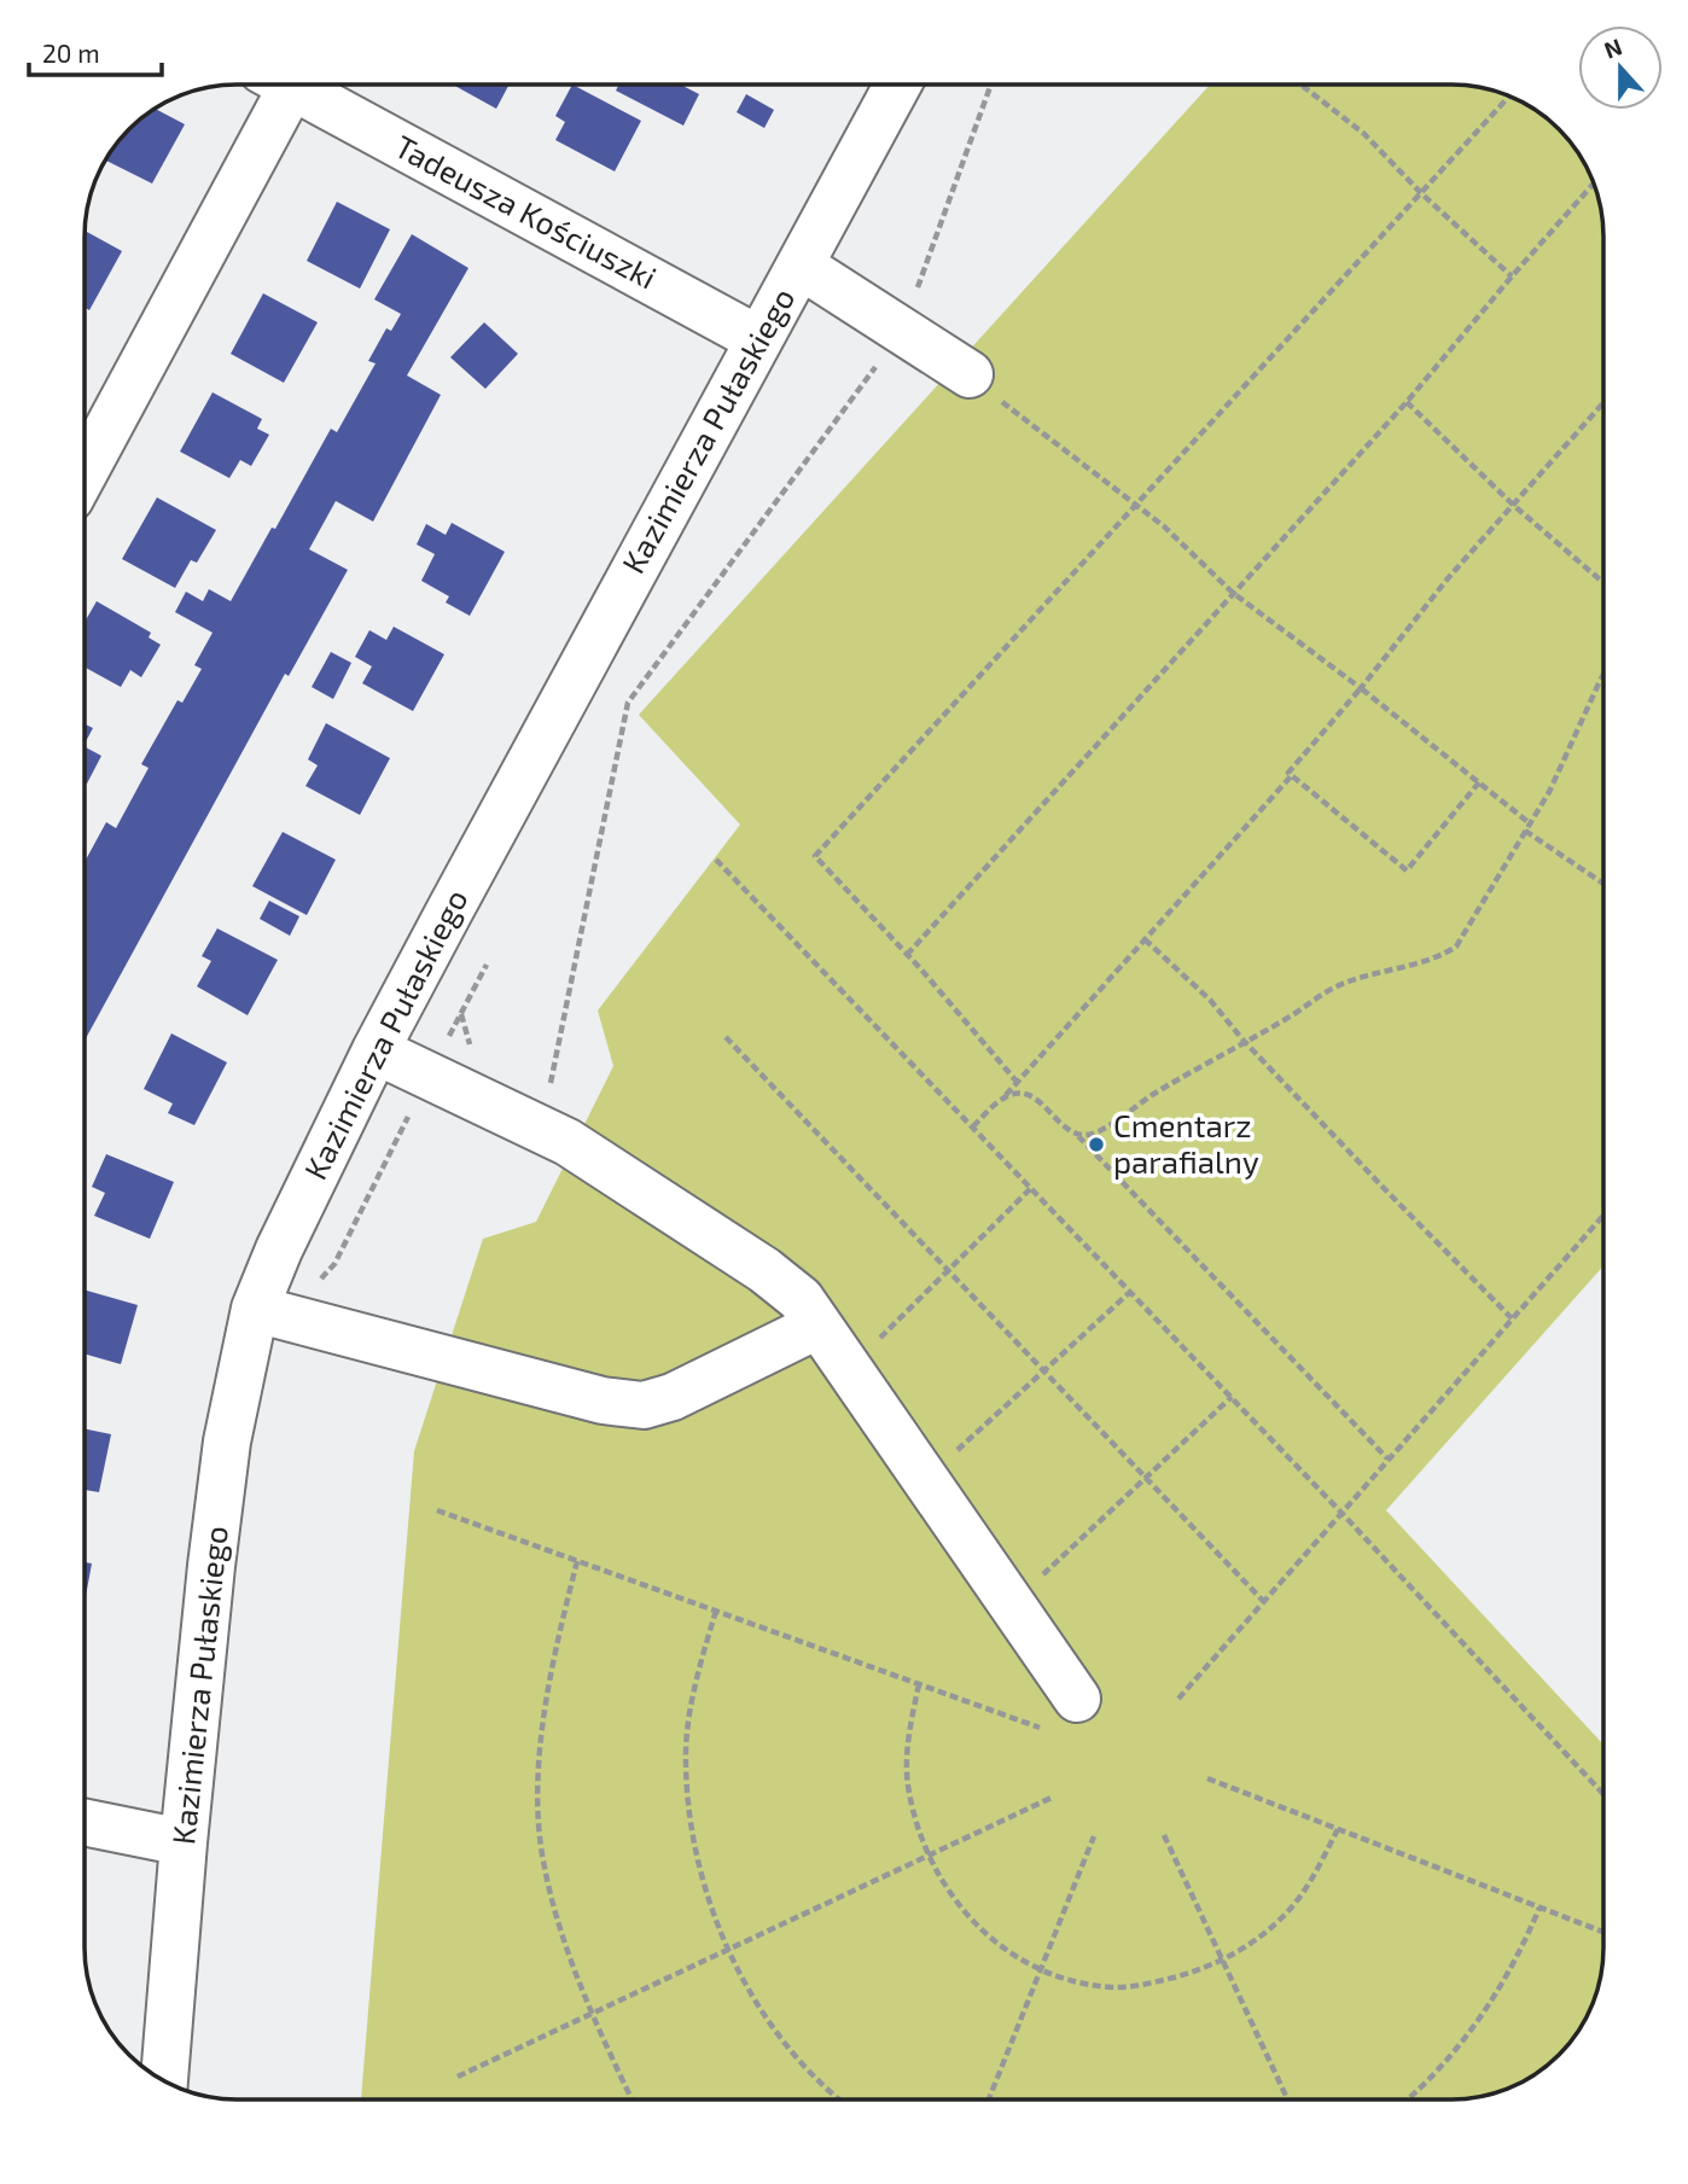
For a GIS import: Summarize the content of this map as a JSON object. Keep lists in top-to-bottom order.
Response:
{
  "streets": {
    "street": ["Tadeusza Kościuszki", "Kazimierza Pułaskiego"]
  },
  "crossings": [
    ["Tadeusza Kościuszki", "Kazimierza Pułaskiego"]
  ],
  "places": ["Cmentarz parafialny"],
  "scale_bar": "20 m",
  "north": "top"
}
